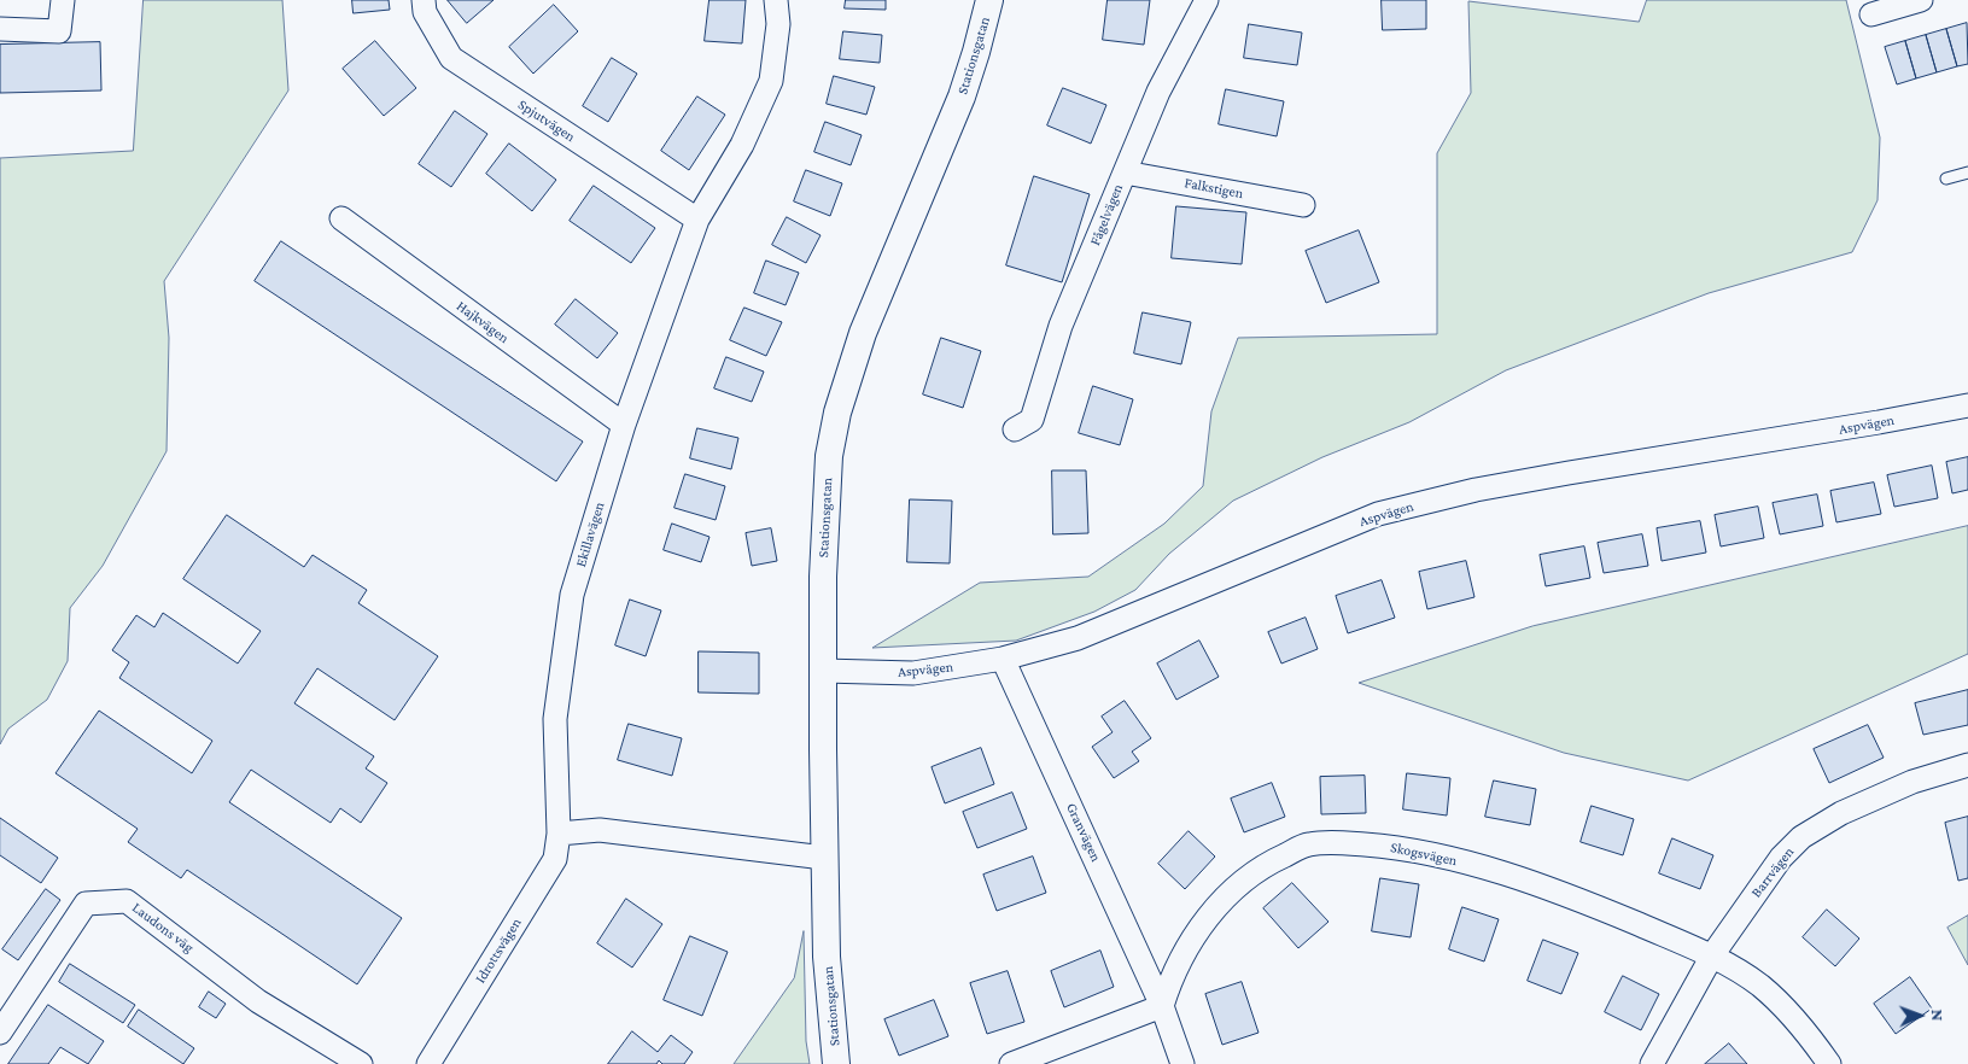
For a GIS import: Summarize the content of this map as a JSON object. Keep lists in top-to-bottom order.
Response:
{
  "streets": {
    "street": [
      "Stationsgatan",
      "Spjutvägen",
      "Falkstigen",
      "Fågelvägen",
      "Hajkvägen",
      "Aspvägen",
      "Ekillavägen",
      "Granvägen",
      "Skogsvägen",
      "Barrvägen",
      "Laudons väg",
      "Idrottsvägen"
    ]
  },
  "crossings": [
    ["Stationsgatan", "Aspvägen"],
    ["Spjutvägen", "Ekillavägen"],
    ["Falkstigen", "Fågelvägen"],
    ["Hajkvägen", "Ekillavägen"],
    ["Aspvägen", "Granvägen"],
    ["Ekillavägen", "Idrottsvägen"],
    ["Granvägen", "Skogsvägen"],
    ["Skogsvägen", "Barrvägen"]
  ],
  "north": "right"
}
